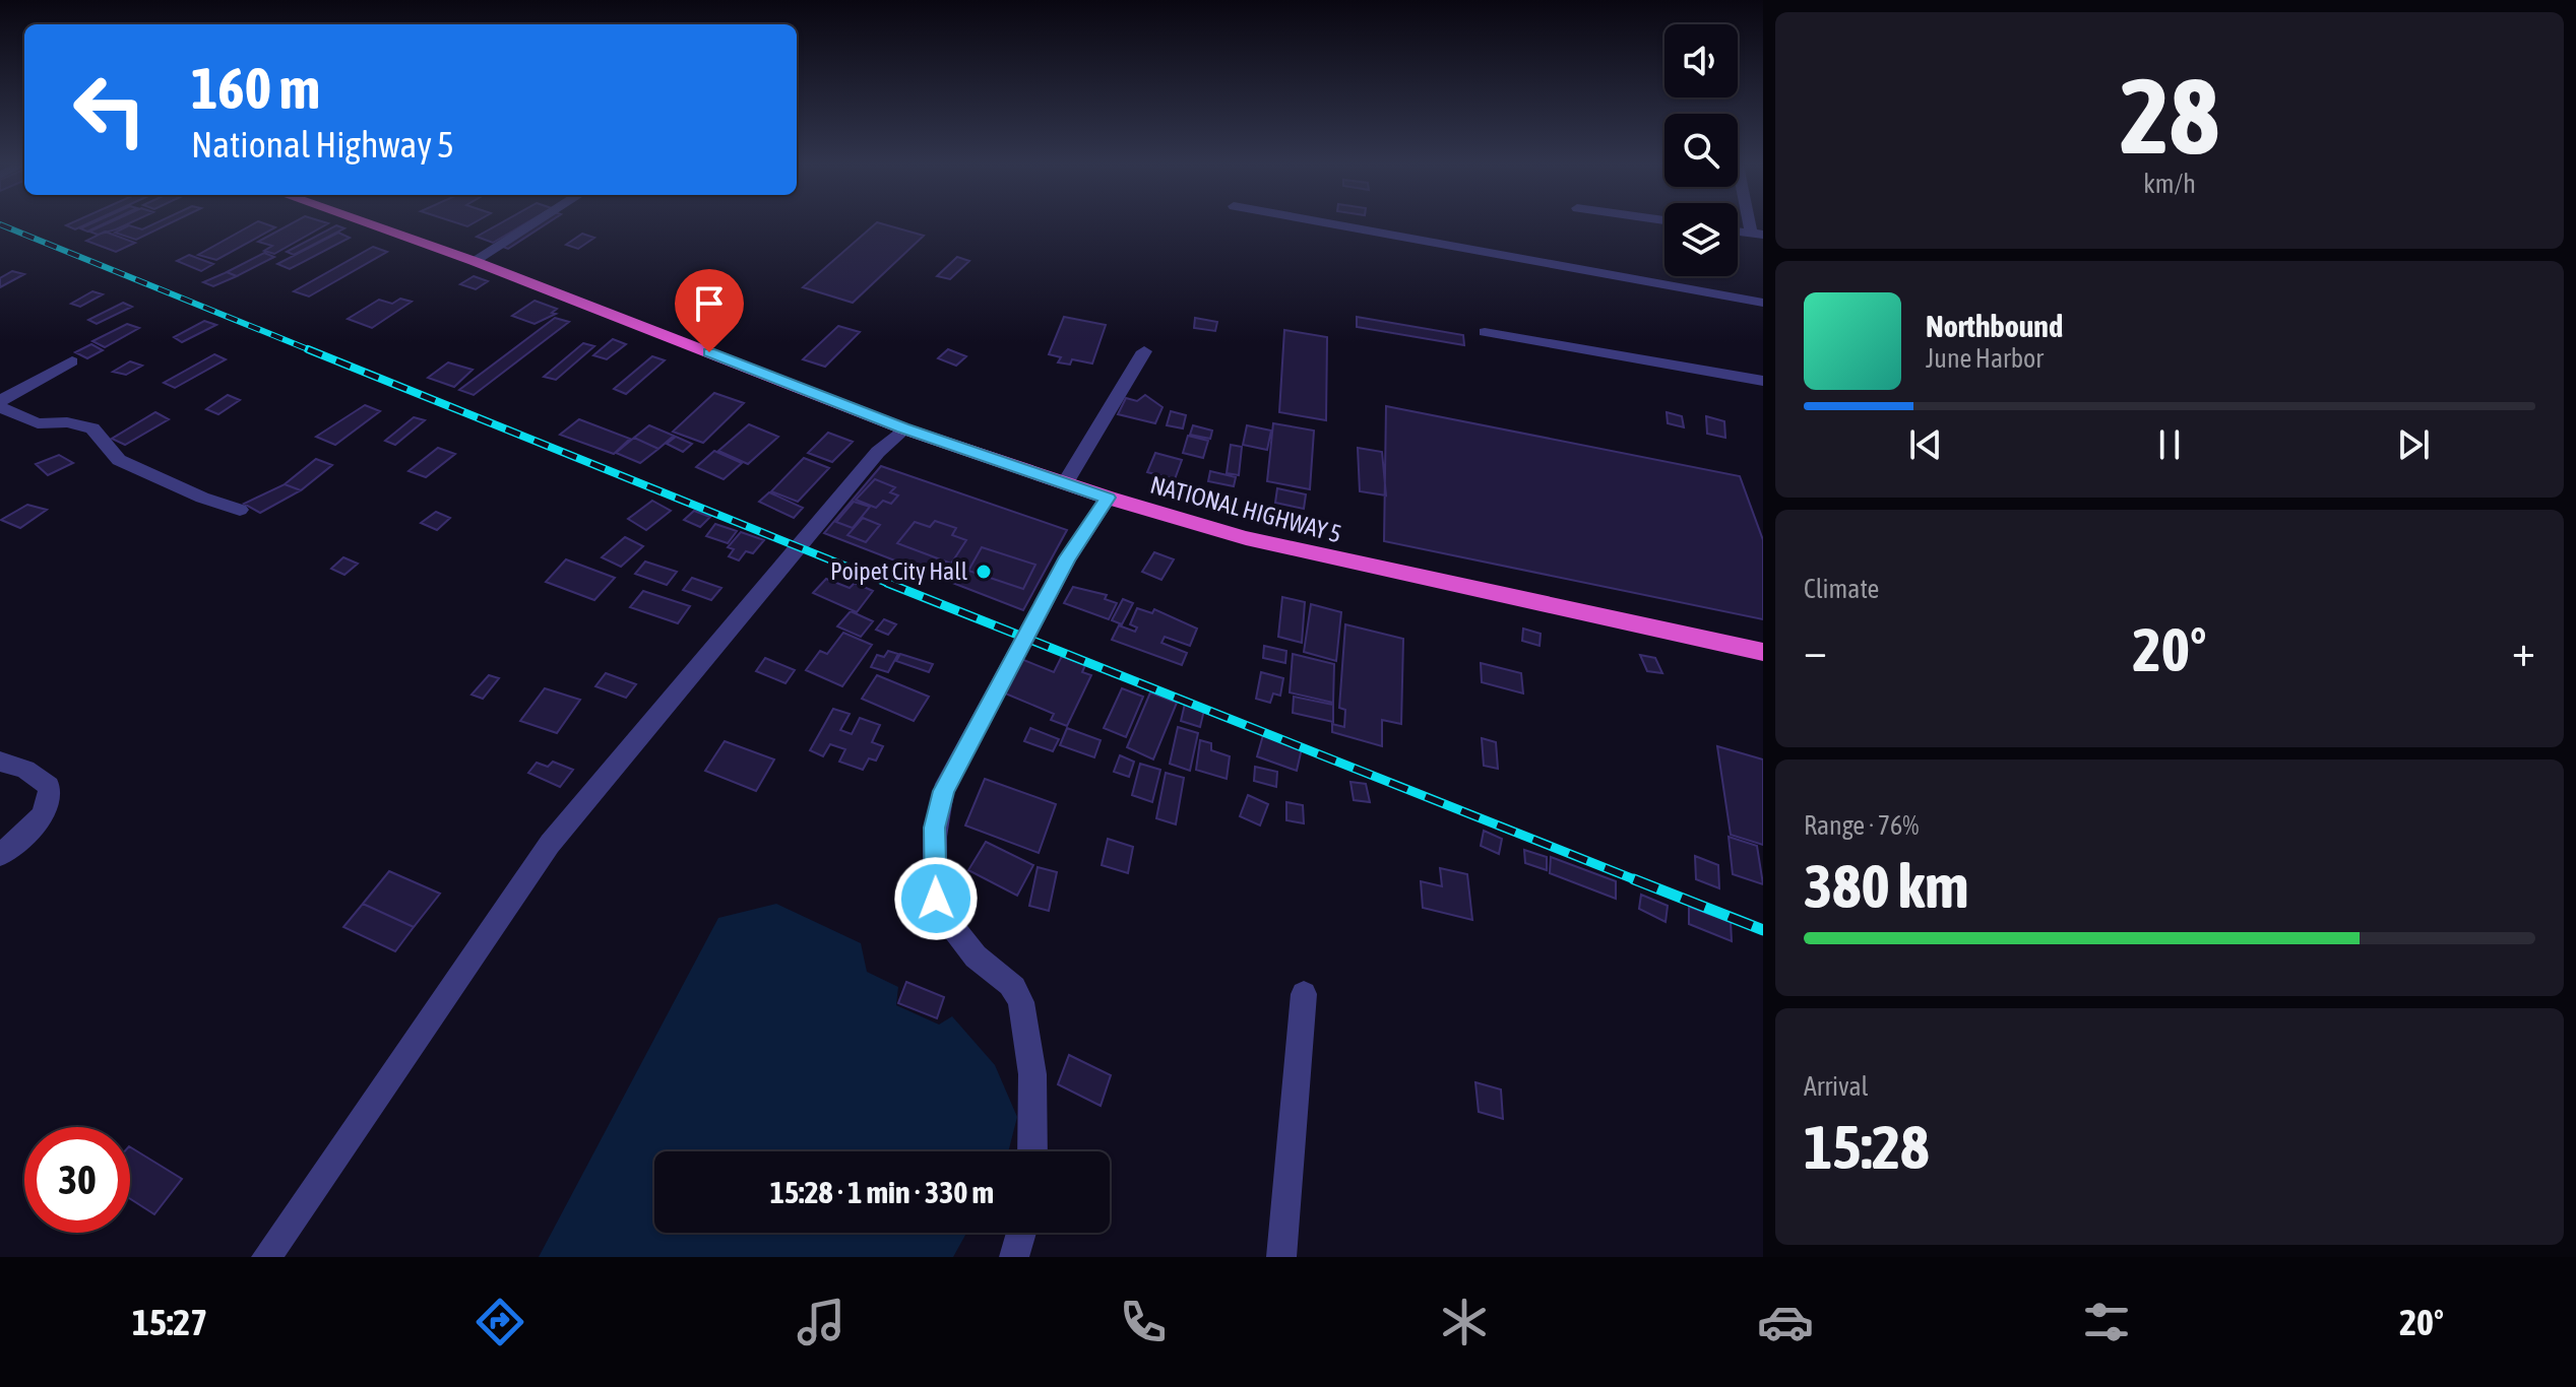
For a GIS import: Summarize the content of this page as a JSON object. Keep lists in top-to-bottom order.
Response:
{
  "streets": {
    "highway": ["NATIONAL HIGHWAY 5"]
  },
  "places": ["Poipet City Hall"],
  "page": {
    "tile": [
      ["28", "km/h"],
      "Climate",
      ["Range · 76%", "380 km"],
      ["Arrival", "15:28"]
    ],
    "turn": ["160 m", "National Highway 5"],
    "song": ["Northbound", "June Harbor"],
    "heat": ["−", "20°", "+"],
    "limit": "30",
    "trip": "15:28 · 1 min · 330 m",
    "tabs": ["15:27", "20°"]
  }
}
